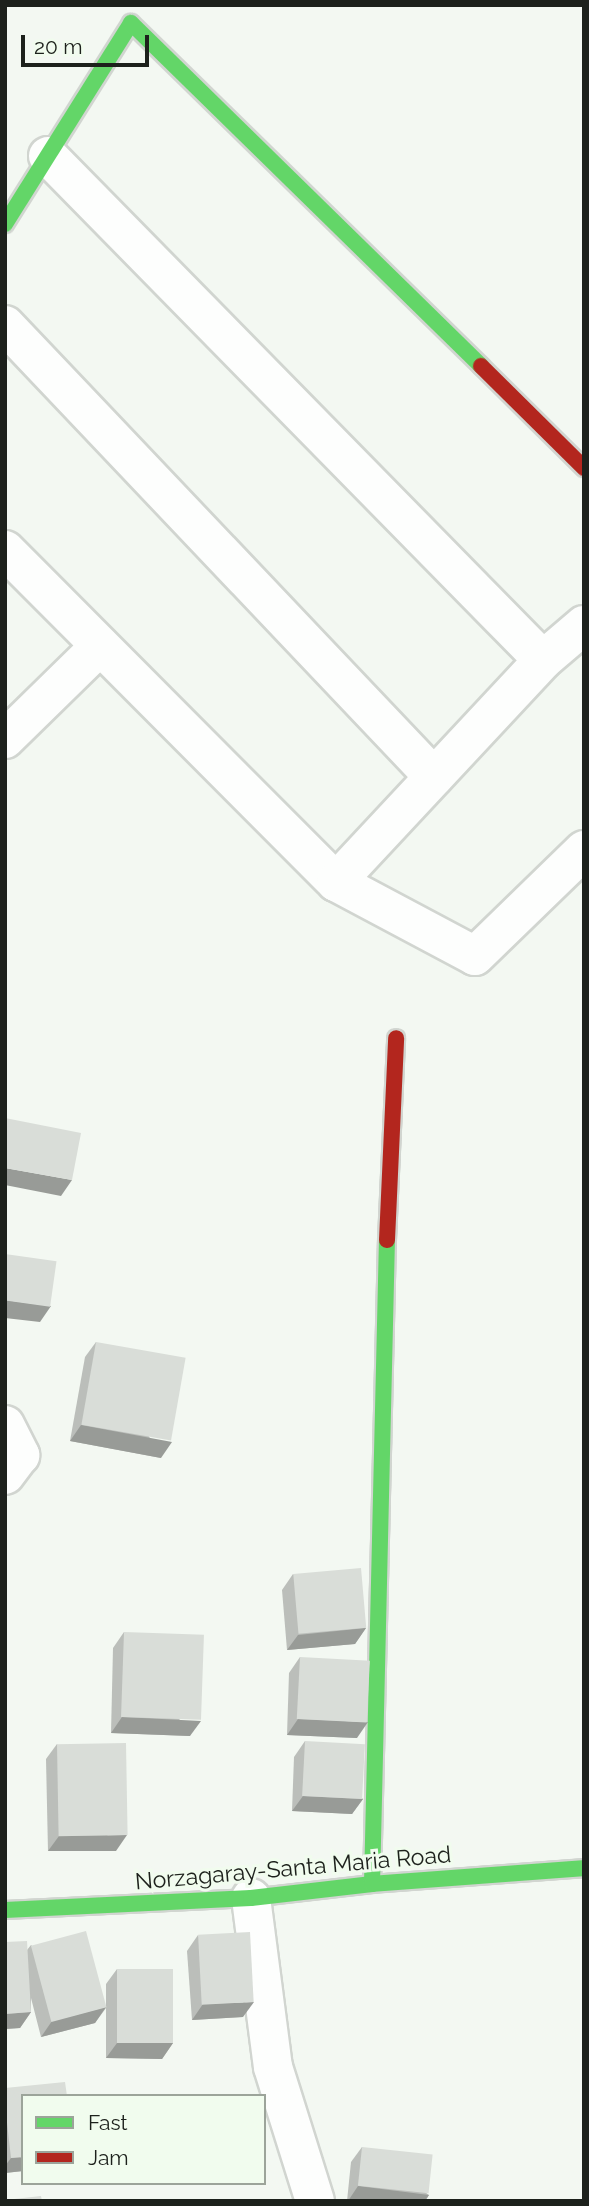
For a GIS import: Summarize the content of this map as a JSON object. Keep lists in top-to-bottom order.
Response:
{
  "streets": {
    "street": ["Norzagaray-Santa Maria Road"]
  },
  "legend": ["Fast", "Jam"],
  "scale_bar": "20 m"
}
